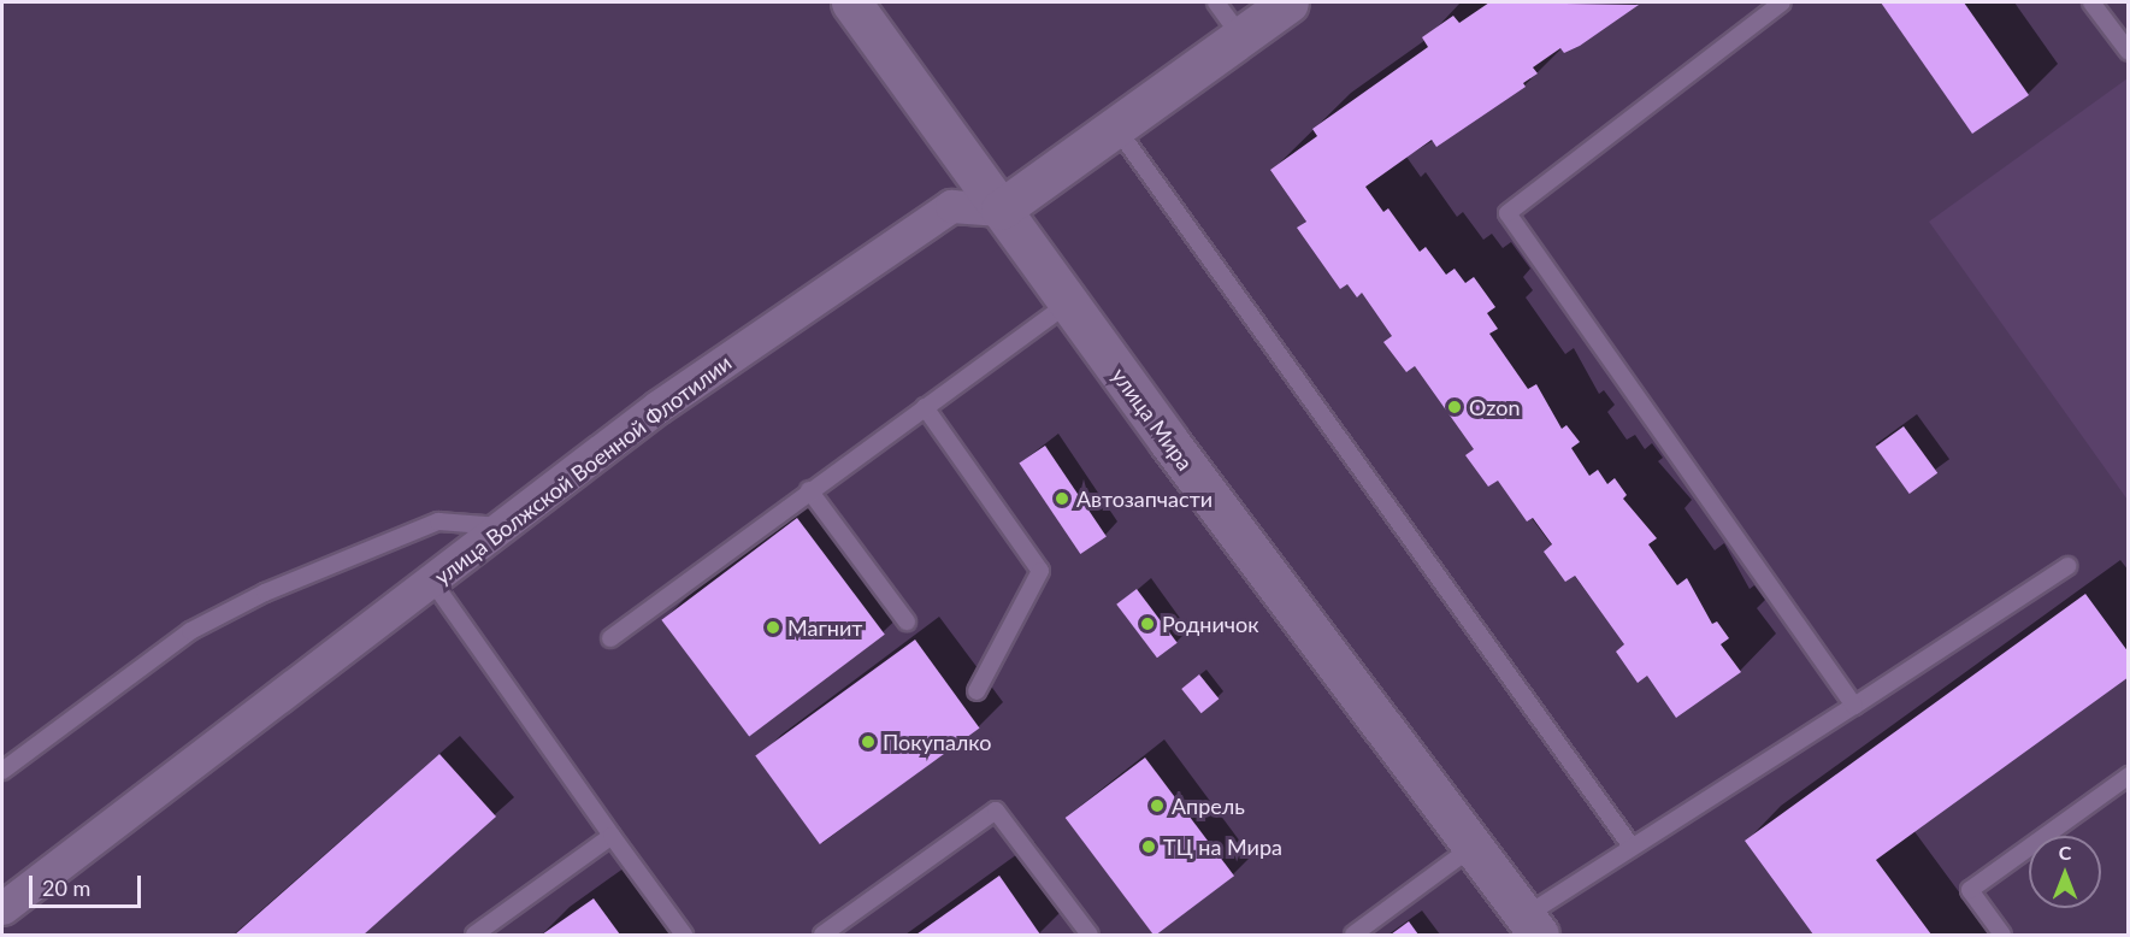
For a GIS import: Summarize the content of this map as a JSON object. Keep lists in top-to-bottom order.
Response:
{
  "streets": {
    "street": ["улица Мира", "улица Волжской Военной Флотилии"]
  },
  "crossings": [
    ["улица Мира", "улица Волжской Военной Флотилии"]
  ],
  "places": [
    "Ozon",
    "Автозапчасти",
    "Родничок",
    "Магнит",
    "Покупалко",
    "Апрель",
    "ТЦ на Мира"
  ],
  "scale_bar": "20 m",
  "north": "top"
}
